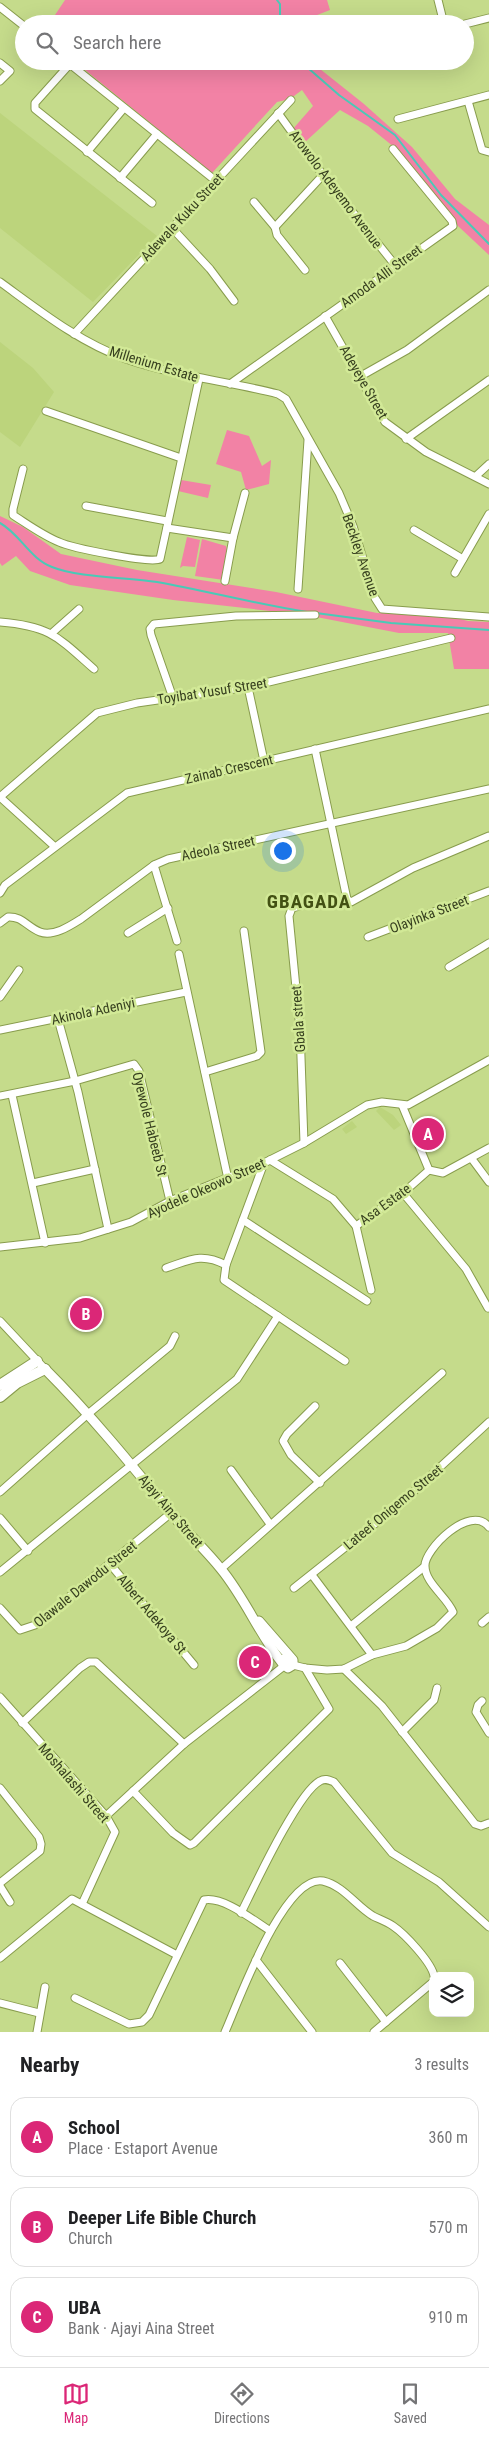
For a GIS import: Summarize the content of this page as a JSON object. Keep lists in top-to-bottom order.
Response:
{
  "streets": {
    "street": [
      "Arowolo Adeyemo Avenue",
      "Adewale Kuku Street",
      "Amoda Alli Street",
      "Millenium Estate",
      "Adeyeye Street",
      "Beckley Avenue",
      "Toyibat Yusuf Street",
      "Zainab Crescent",
      "Adeola Street",
      "Olayinka Street",
      "Akinola Adeniyi",
      "Gbala street",
      "Oyewole Habeeb St",
      "Ayodele Okeowo Street",
      "Asa Estate",
      "Lateef Onigemo Street",
      "Ajayi Aina Street",
      "Olawale Dawodu Street",
      "Albert Adekoya St",
      "Moshalashi Street"
    ]
  },
  "crossings": [
    ["Arowolo Adeyemo Avenue", "Adewale Kuku Street"],
    ["Arowolo Adeyemo Avenue", "Amoda Alli Street"],
    ["Adewale Kuku Street", "Millenium Estate"],
    ["Amoda Alli Street", "Millenium Estate"],
    ["Amoda Alli Street", "Adeyeye Street"],
    ["Millenium Estate", "Beckley Avenue"],
    ["Gbala street", "Ayodele Okeowo Street"],
    ["Oyewole Habeeb St", "Ayodele Okeowo Street"],
    ["Ayodele Okeowo Street", "Asa Estate"],
    ["Ajayi Aina Street", "Olawale Dawodu Street"],
    ["Olawale Dawodu Street", "Albert Adekoya St"]
  ],
  "districts": ["GBAGADA"],
  "page": {
    "search": "Search here",
    "pins": ["A", "B", "C"],
    "heading": ["Nearby", "3 results"],
    "list": [
      {
        "mark": "A",
        "name": "School",
        "note": "Place · Estaport Avenue",
        "value": "360 m"
      },
      {
        "mark": "B",
        "name": "Deeper Life Bible Church",
        "note": "Church",
        "value": "570 m"
      },
      {
        "mark": "C",
        "name": "UBA",
        "note": "Bank · Ajayi Aina Street",
        "value": "910 m"
      }
    ],
    "nav": ["Map", "Directions", "Saved"]
  }
}
